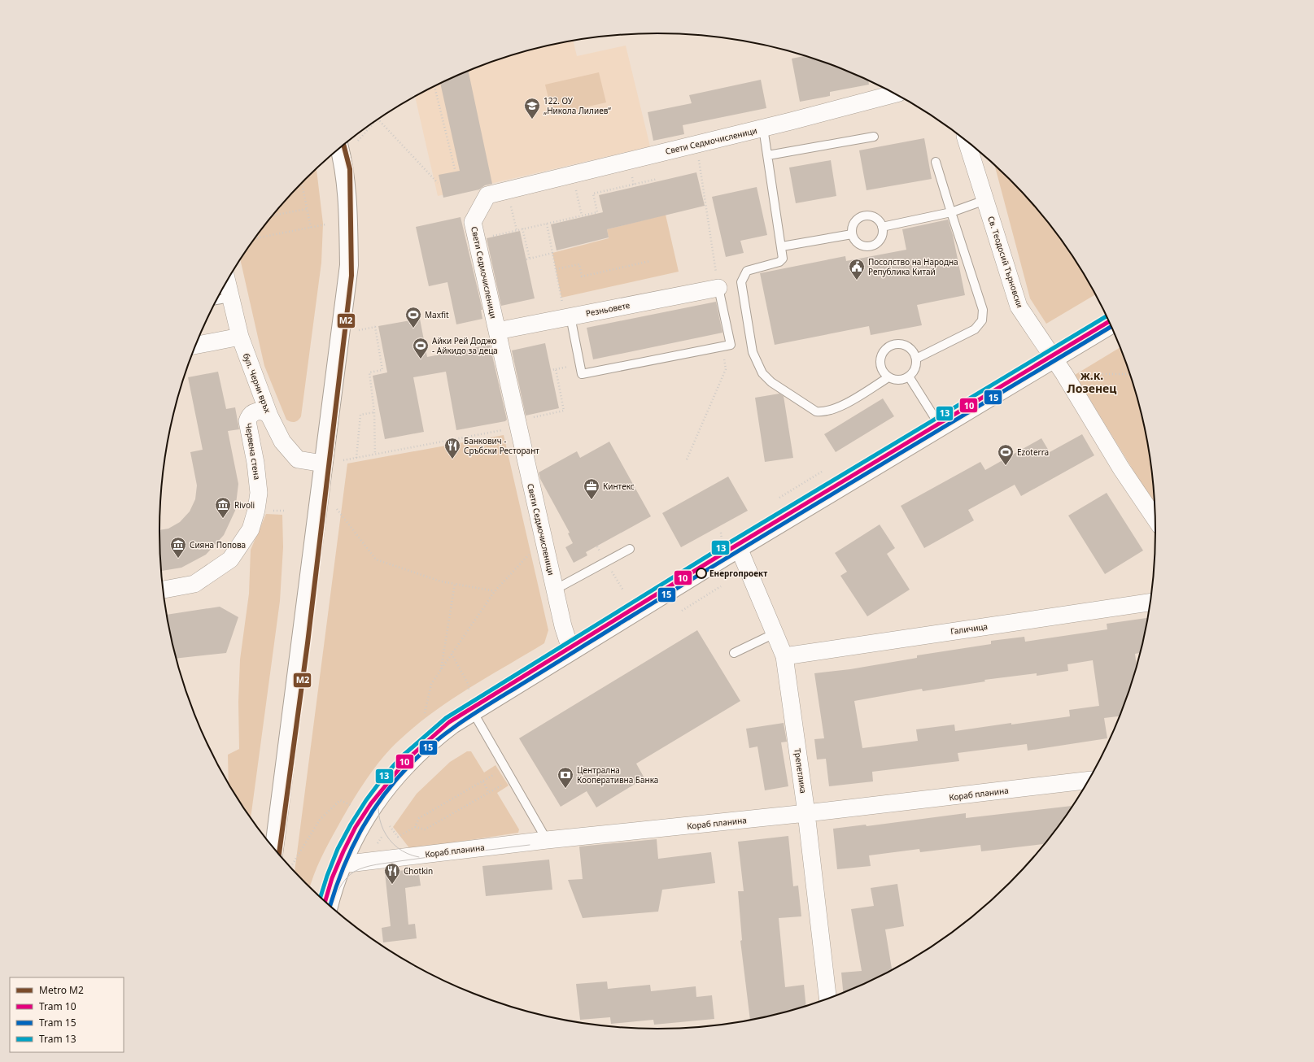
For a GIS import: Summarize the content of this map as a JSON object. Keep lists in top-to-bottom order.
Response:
{
  "streets": {
    "street": [
      "Свети Седмочисленици",
      "Св. Теодосий Търновски",
      "Резньовете",
      "бул. Черни връх",
      "Червена стена",
      "Галичица",
      "Трепетлика",
      "Кораб планина"
    ]
  },
  "crossings": [
    ["Свети Седмочисленици", "Резньовете"],
    ["бул. Черни връх", "Червена стена"],
    ["Галичица", "Трепетлика"],
    ["Трепетлика", "Кораб планина"]
  ],
  "districts": ["ж.к. Лозенец"],
  "places": {
    "school or university": ["122. ОУ „Никола Лилиев“"],
    "public building": ["Посолство на Народна Република Китай"],
    "sports": ["Maxfit", "Айки Рей Доджо - Айкидо за деца", "Ezoterra"],
    "restaurant": ["Банкович - Сръбски Ресторант", "Chotkin"],
    "office": ["Кинтекс"],
    "museum": ["Rivoli", "Сияна Попова"],
    "other": ["Енергопроект"],
    "bank": ["Централна Кооперативна Банка"]
  },
  "lines": [
    "metro line M2",
    "tram line 13",
    "tram line 10",
    "tram line 15"
  ],
  "legend": [
    "Metro M2",
    "Tram 10",
    "Tram 15",
    "Tram 13"
  ]
}
